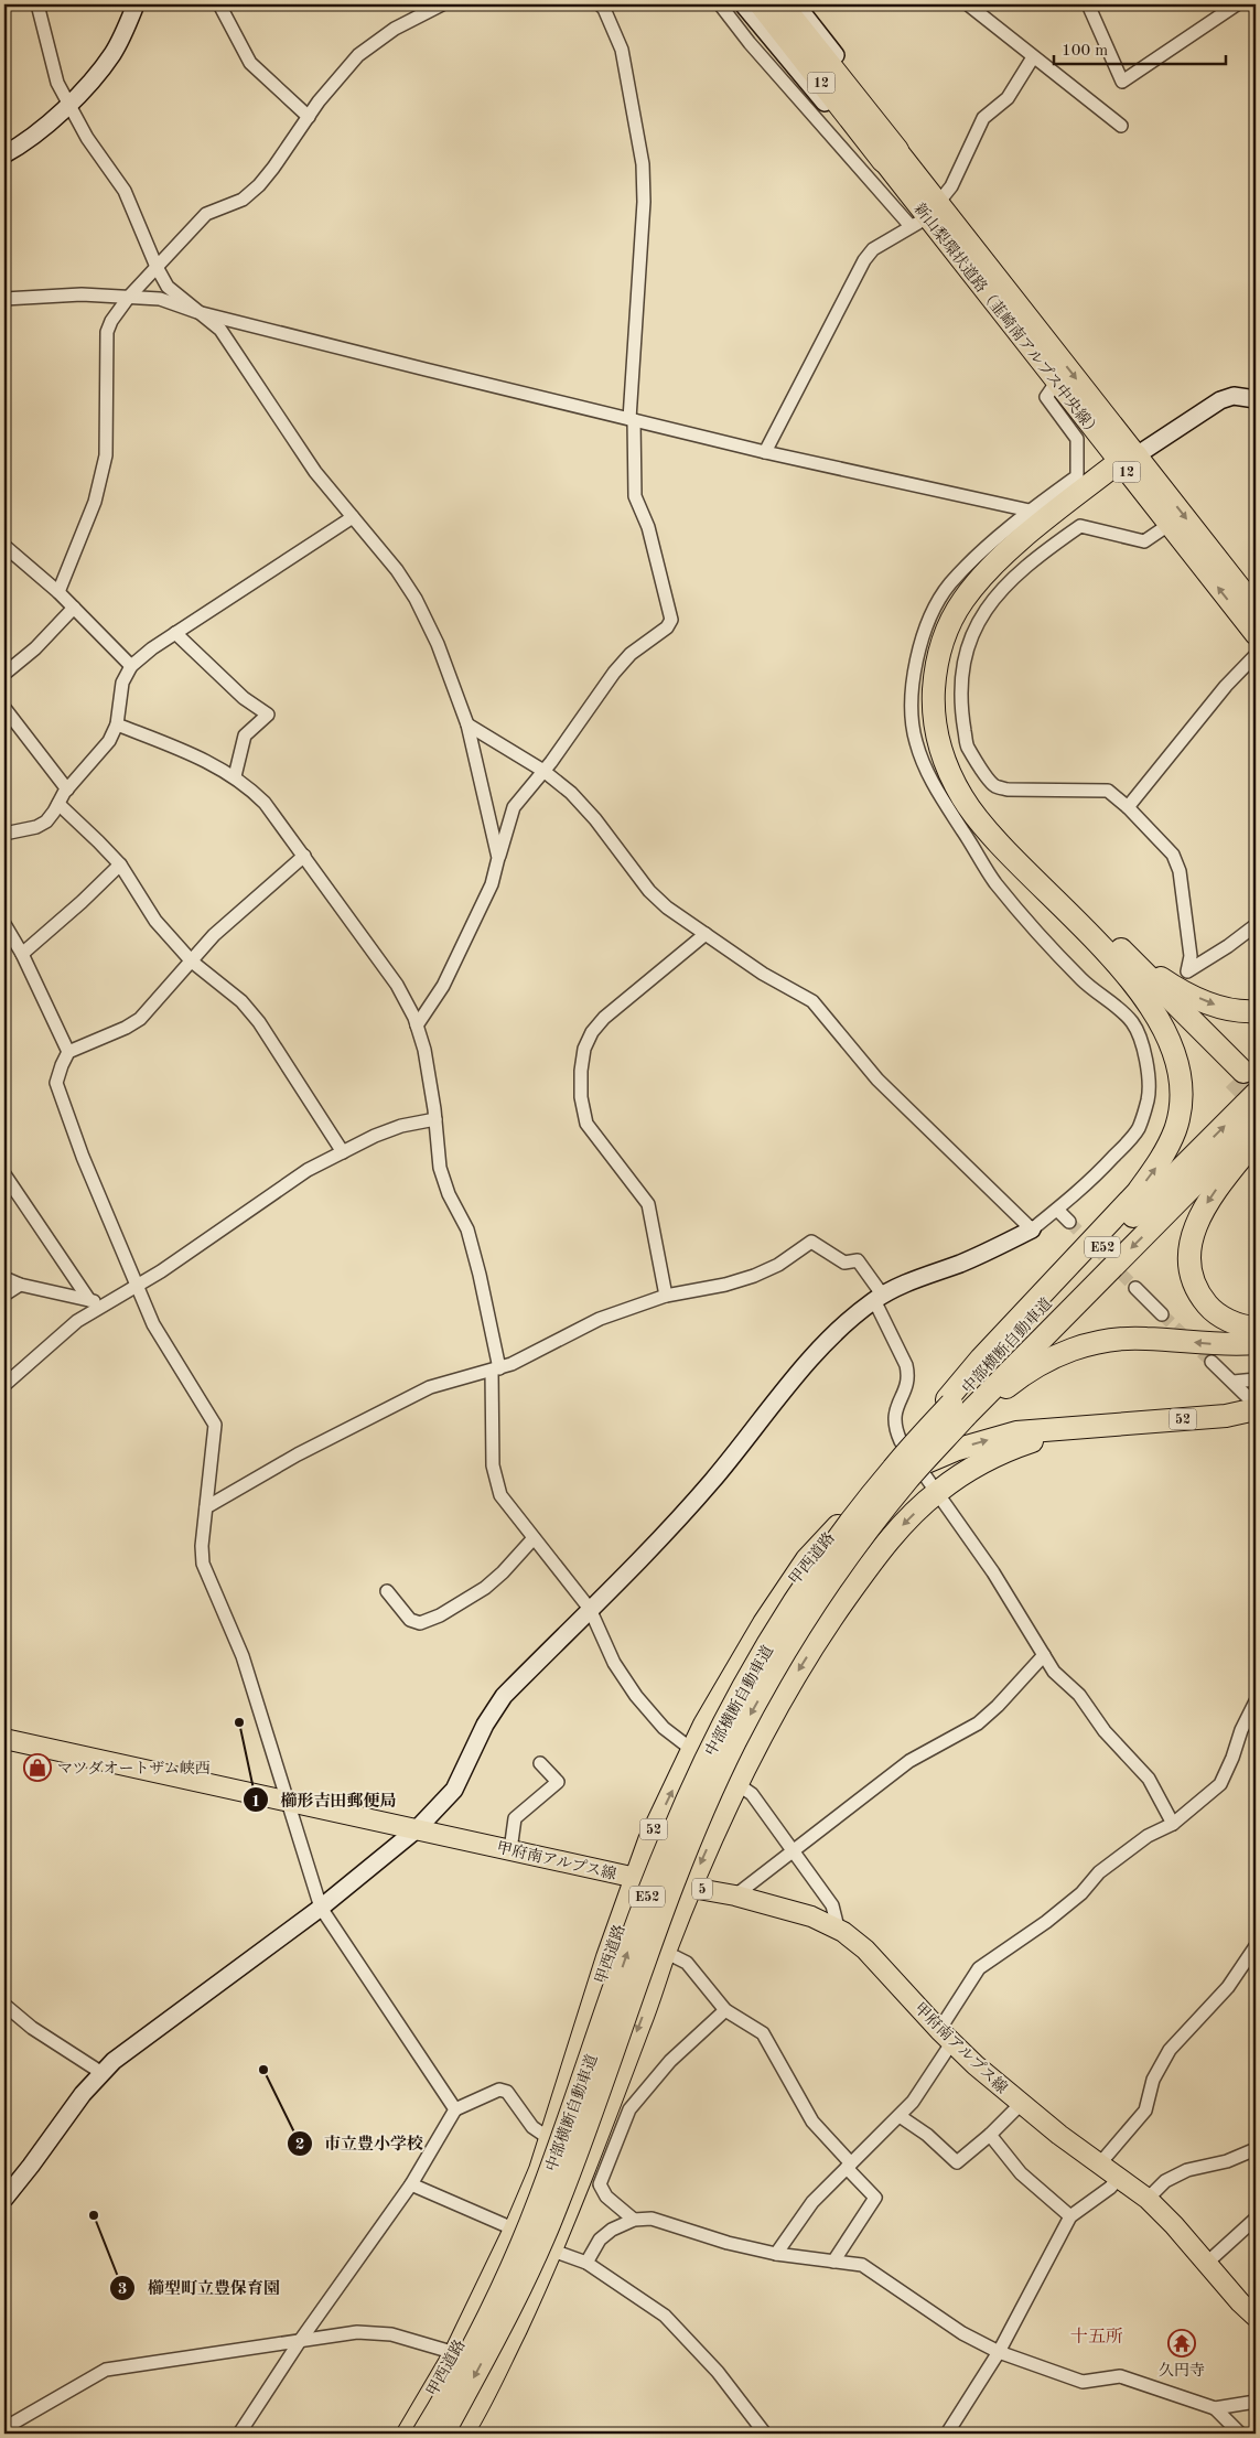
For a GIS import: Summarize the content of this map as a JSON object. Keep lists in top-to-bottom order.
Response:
{
  "streets": {
    "highway": [
      "12",
      "新山梨環状道路（韮崎南アルプス中央線）",
      "E52",
      "中部横断自動車道",
      "52",
      "甲西道路"
    ],
    "main road": ["甲府南アルプス線", "5"]
  },
  "crossings": [
    ["甲西道路", "甲府南アルプス線"]
  ],
  "districts": ["十五所"],
  "places": {
    "other": ["櫛形吉田郵便局", "市立豊小学校", "櫛型町立豊保育園"],
    "shop": ["マツダオートザム峡西"],
    "temple": ["久円寺"]
  },
  "scale_bar": "100 m"
}
